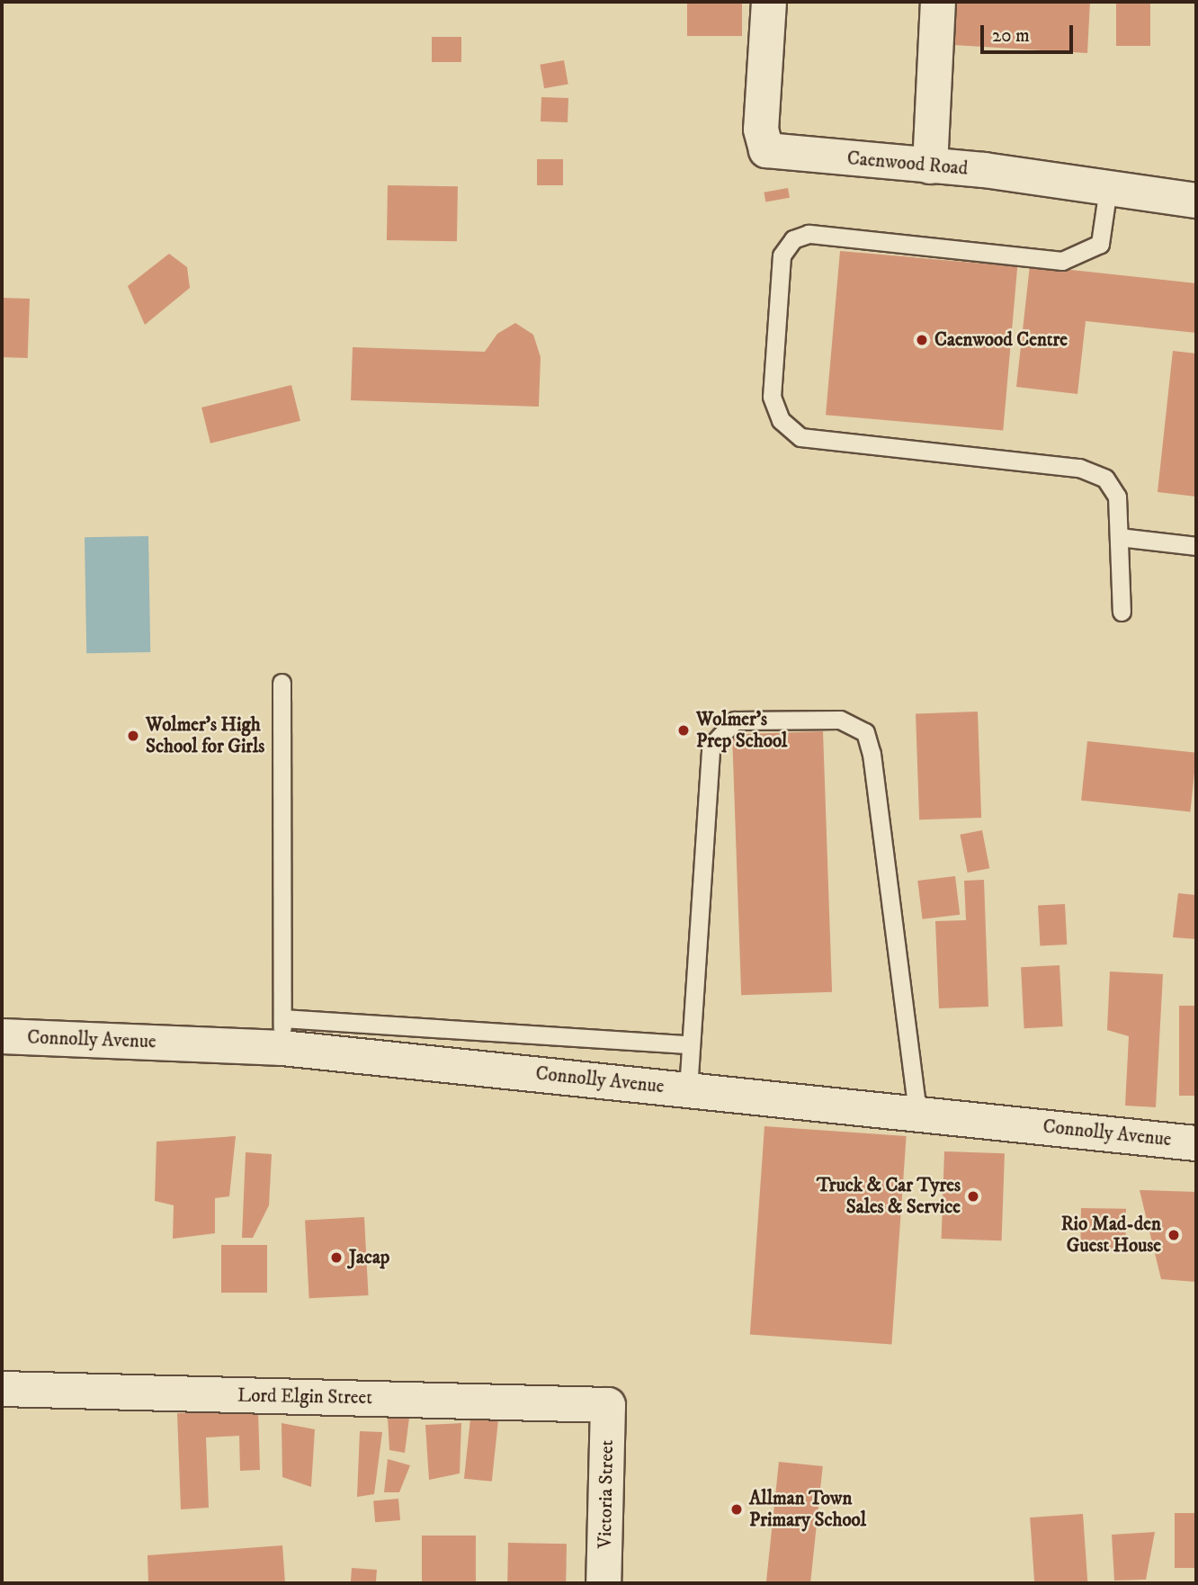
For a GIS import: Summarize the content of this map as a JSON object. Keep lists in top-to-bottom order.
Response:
{
  "streets": {
    "street": [
      "Caenwood Road",
      "Connolly Avenue",
      "Lord Elgin Street",
      "Victoria Street"
    ]
  },
  "crossings": [
    ["Lord Elgin Street", "Victoria Street"]
  ],
  "places": [
    "Caenwood Centre",
    "Wolmer's Prep School",
    "Wolmer's High School for Girls",
    "Truck & Car Tyres Sales & Service",
    "Rio Mad-den Guest House",
    "Jacap",
    "Allman Town Primary School"
  ],
  "scale_bar": "20 m"
}
